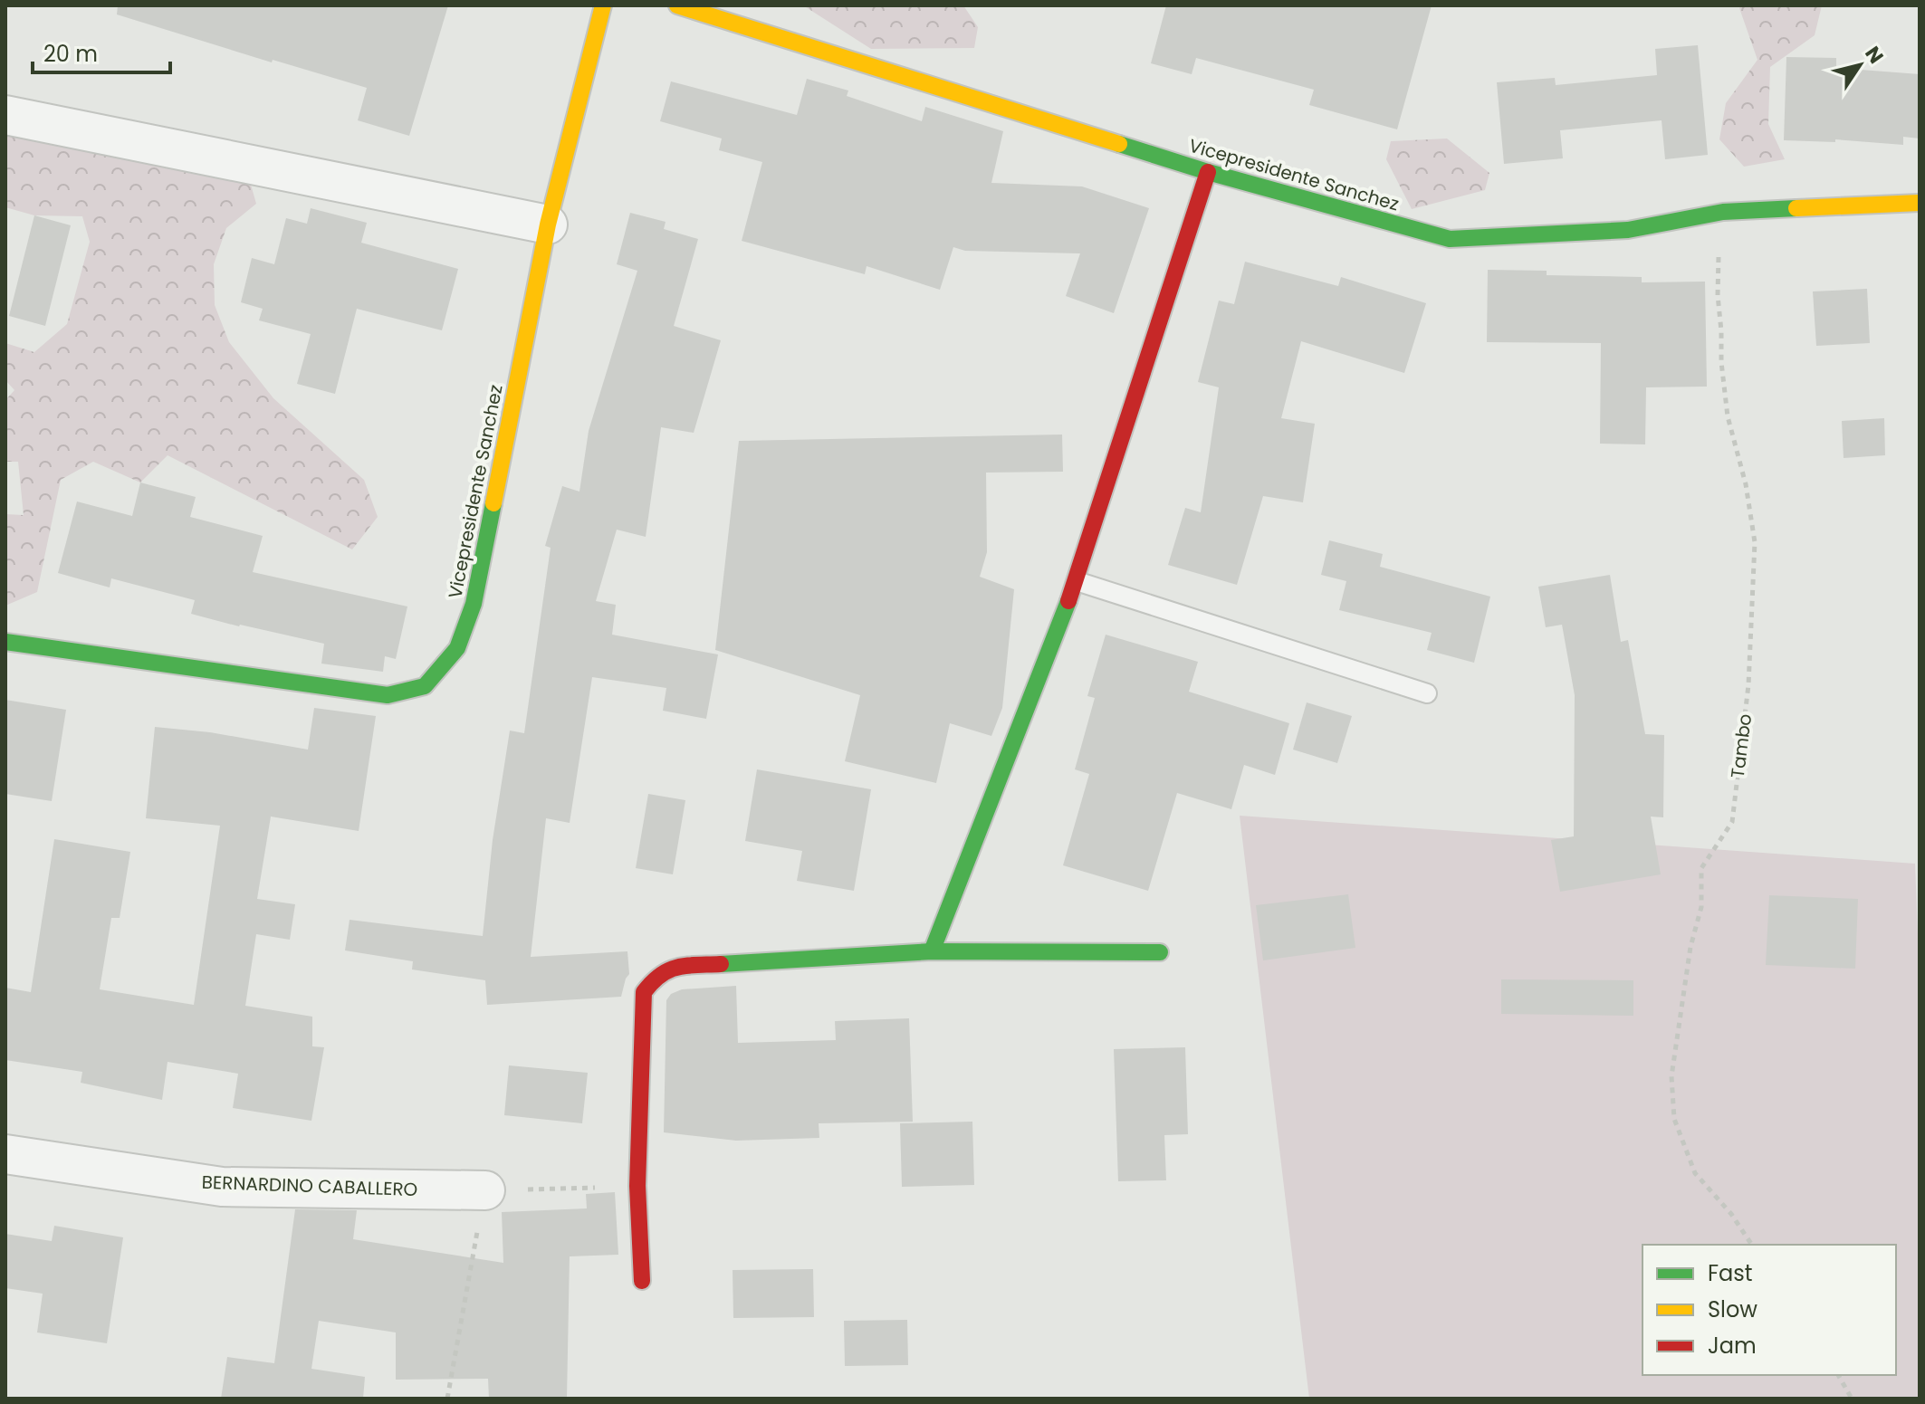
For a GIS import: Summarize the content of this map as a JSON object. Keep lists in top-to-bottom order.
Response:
{
  "streets": {
    "street": ["Vicepresidente Sanchez", "BERNARDINO CABALLERO"],
    "path": ["Tambo"]
  },
  "crossings": [
    ["Vicepresidente Sanchez", "Tambo"]
  ],
  "legend": ["Fast", "Slow", "Jam"],
  "scale_bar": "20 m",
  "north": "top right"
}
